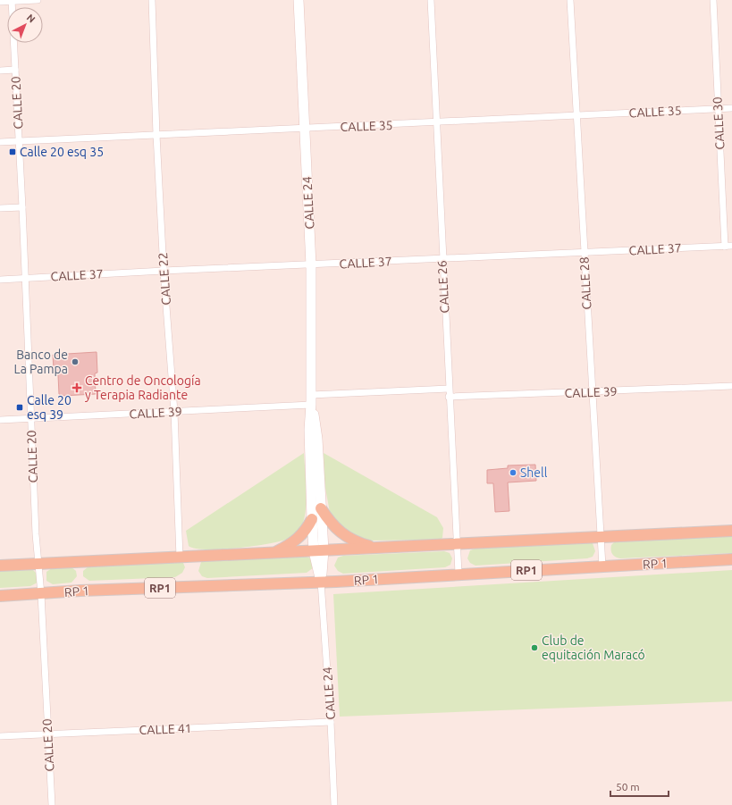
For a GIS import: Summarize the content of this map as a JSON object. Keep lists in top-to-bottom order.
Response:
{
  "streets": {
    "main road": ["RP 1", "RP1"],
    "street": [
      "CALLE 20",
      "CALLE 35",
      "CALLE 30",
      "CALLE 24",
      "CALLE 37",
      "CALLE 22",
      "CALLE 28",
      "CALLE 26",
      "CALLE 39",
      "CALLE 41"
    ]
  },
  "crossings": [
    ["CALLE 20", "CALLE 35"],
    ["CALLE 20", "CALLE 37"],
    ["CALLE 20", "CALLE 39"],
    ["CALLE 20", "RP 1"],
    ["CALLE 20", "RP1"],
    ["CALLE 20", "CALLE 41"],
    ["CALLE 35", "CALLE 30"],
    ["CALLE 35", "CALLE 24"],
    ["CALLE 35", "CALLE 22"],
    ["CALLE 35", "CALLE 28"],
    ["CALLE 35", "CALLE 26"],
    ["CALLE 30", "CALLE 37"],
    ["CALLE 24", "CALLE 37"],
    ["CALLE 24", "CALLE 39"],
    ["CALLE 24", "RP 1"],
    ["CALLE 24", "RP1"],
    ["CALLE 24", "CALLE 41"],
    ["CALLE 37", "CALLE 22"],
    ["CALLE 37", "CALLE 28"],
    ["CALLE 37", "CALLE 26"],
    ["CALLE 22", "CALLE 39"],
    ["CALLE 22", "RP1"],
    ["CALLE 28", "CALLE 39"],
    ["CALLE 28", "RP 1"],
    ["CALLE 28", "RP1"],
    ["CALLE 26", "CALLE 39"],
    ["CALLE 26", "RP 1"],
    ["CALLE 26", "RP1"]
  ],
  "places": {
    "transit": ["Calle 20 esq 35", "Calle 20 esq 39"],
    "other": ["Banco de La Pampa", "Shell", "Club de equitación Maracó"],
    "health": ["Centro de Oncología y Terapia Radiante"]
  },
  "scale_bar": "50 m",
  "north": "top right"
}
